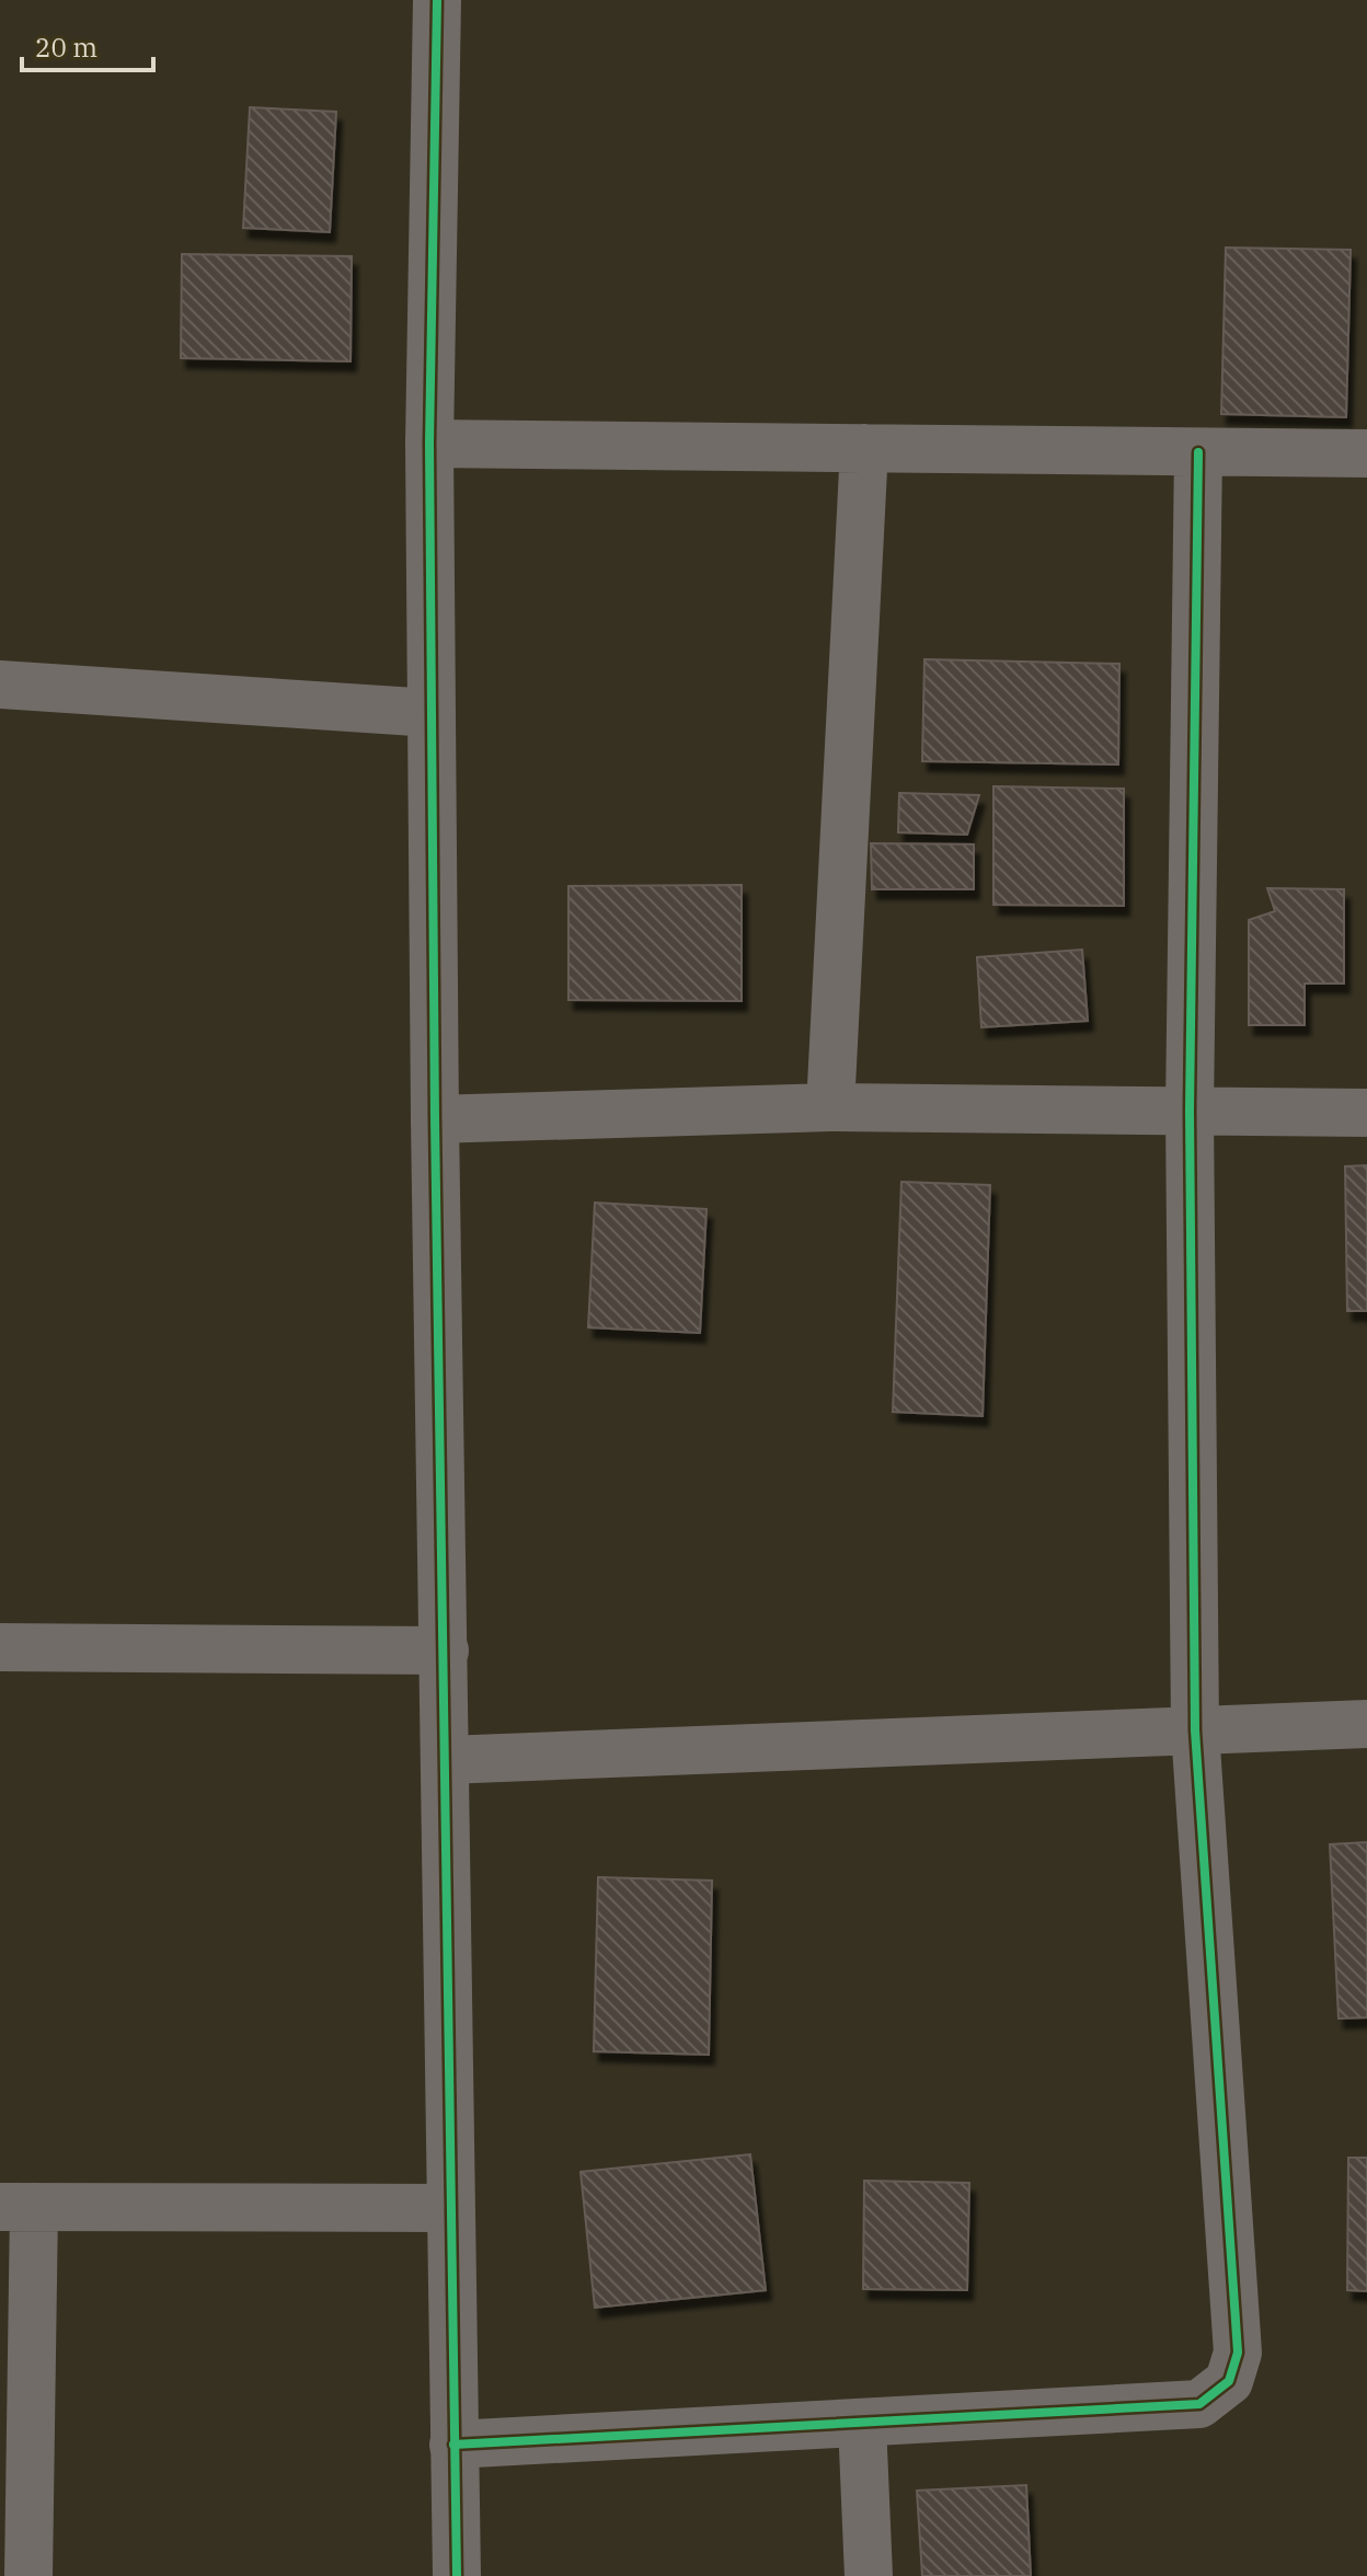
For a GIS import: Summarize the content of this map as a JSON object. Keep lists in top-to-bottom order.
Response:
{
  "scale_bar": "20 m"
}
